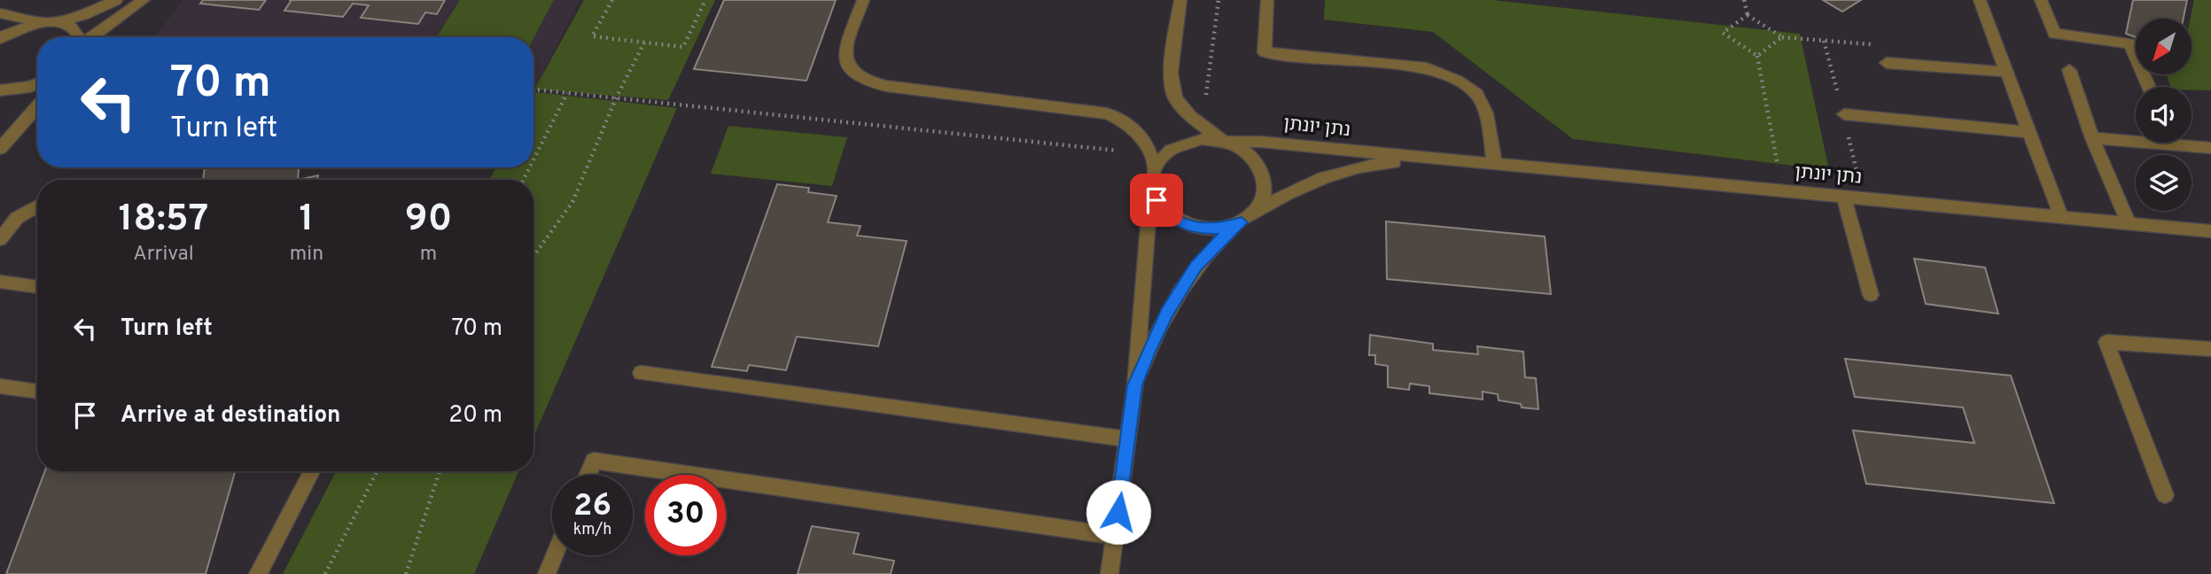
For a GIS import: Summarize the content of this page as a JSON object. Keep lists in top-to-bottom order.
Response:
{
  "streets": {
    "street": ["נתן יונתן"]
  },
  "north": "bottom left",
  "page": {
    "turn": ["70 m", "Turn left"],
    "eta": [
      "18:57",
      "Arrival",
      "1",
      "min",
      "90",
      "m"
    ],
    "list": [
      {
        "name": "Turn left",
        "value": "70 m"
      },
      {
        "name": "Arrive at destination",
        "value": "20 m"
      }
    ],
    "speed": "26 km/h",
    "limit": "30"
  }
}
